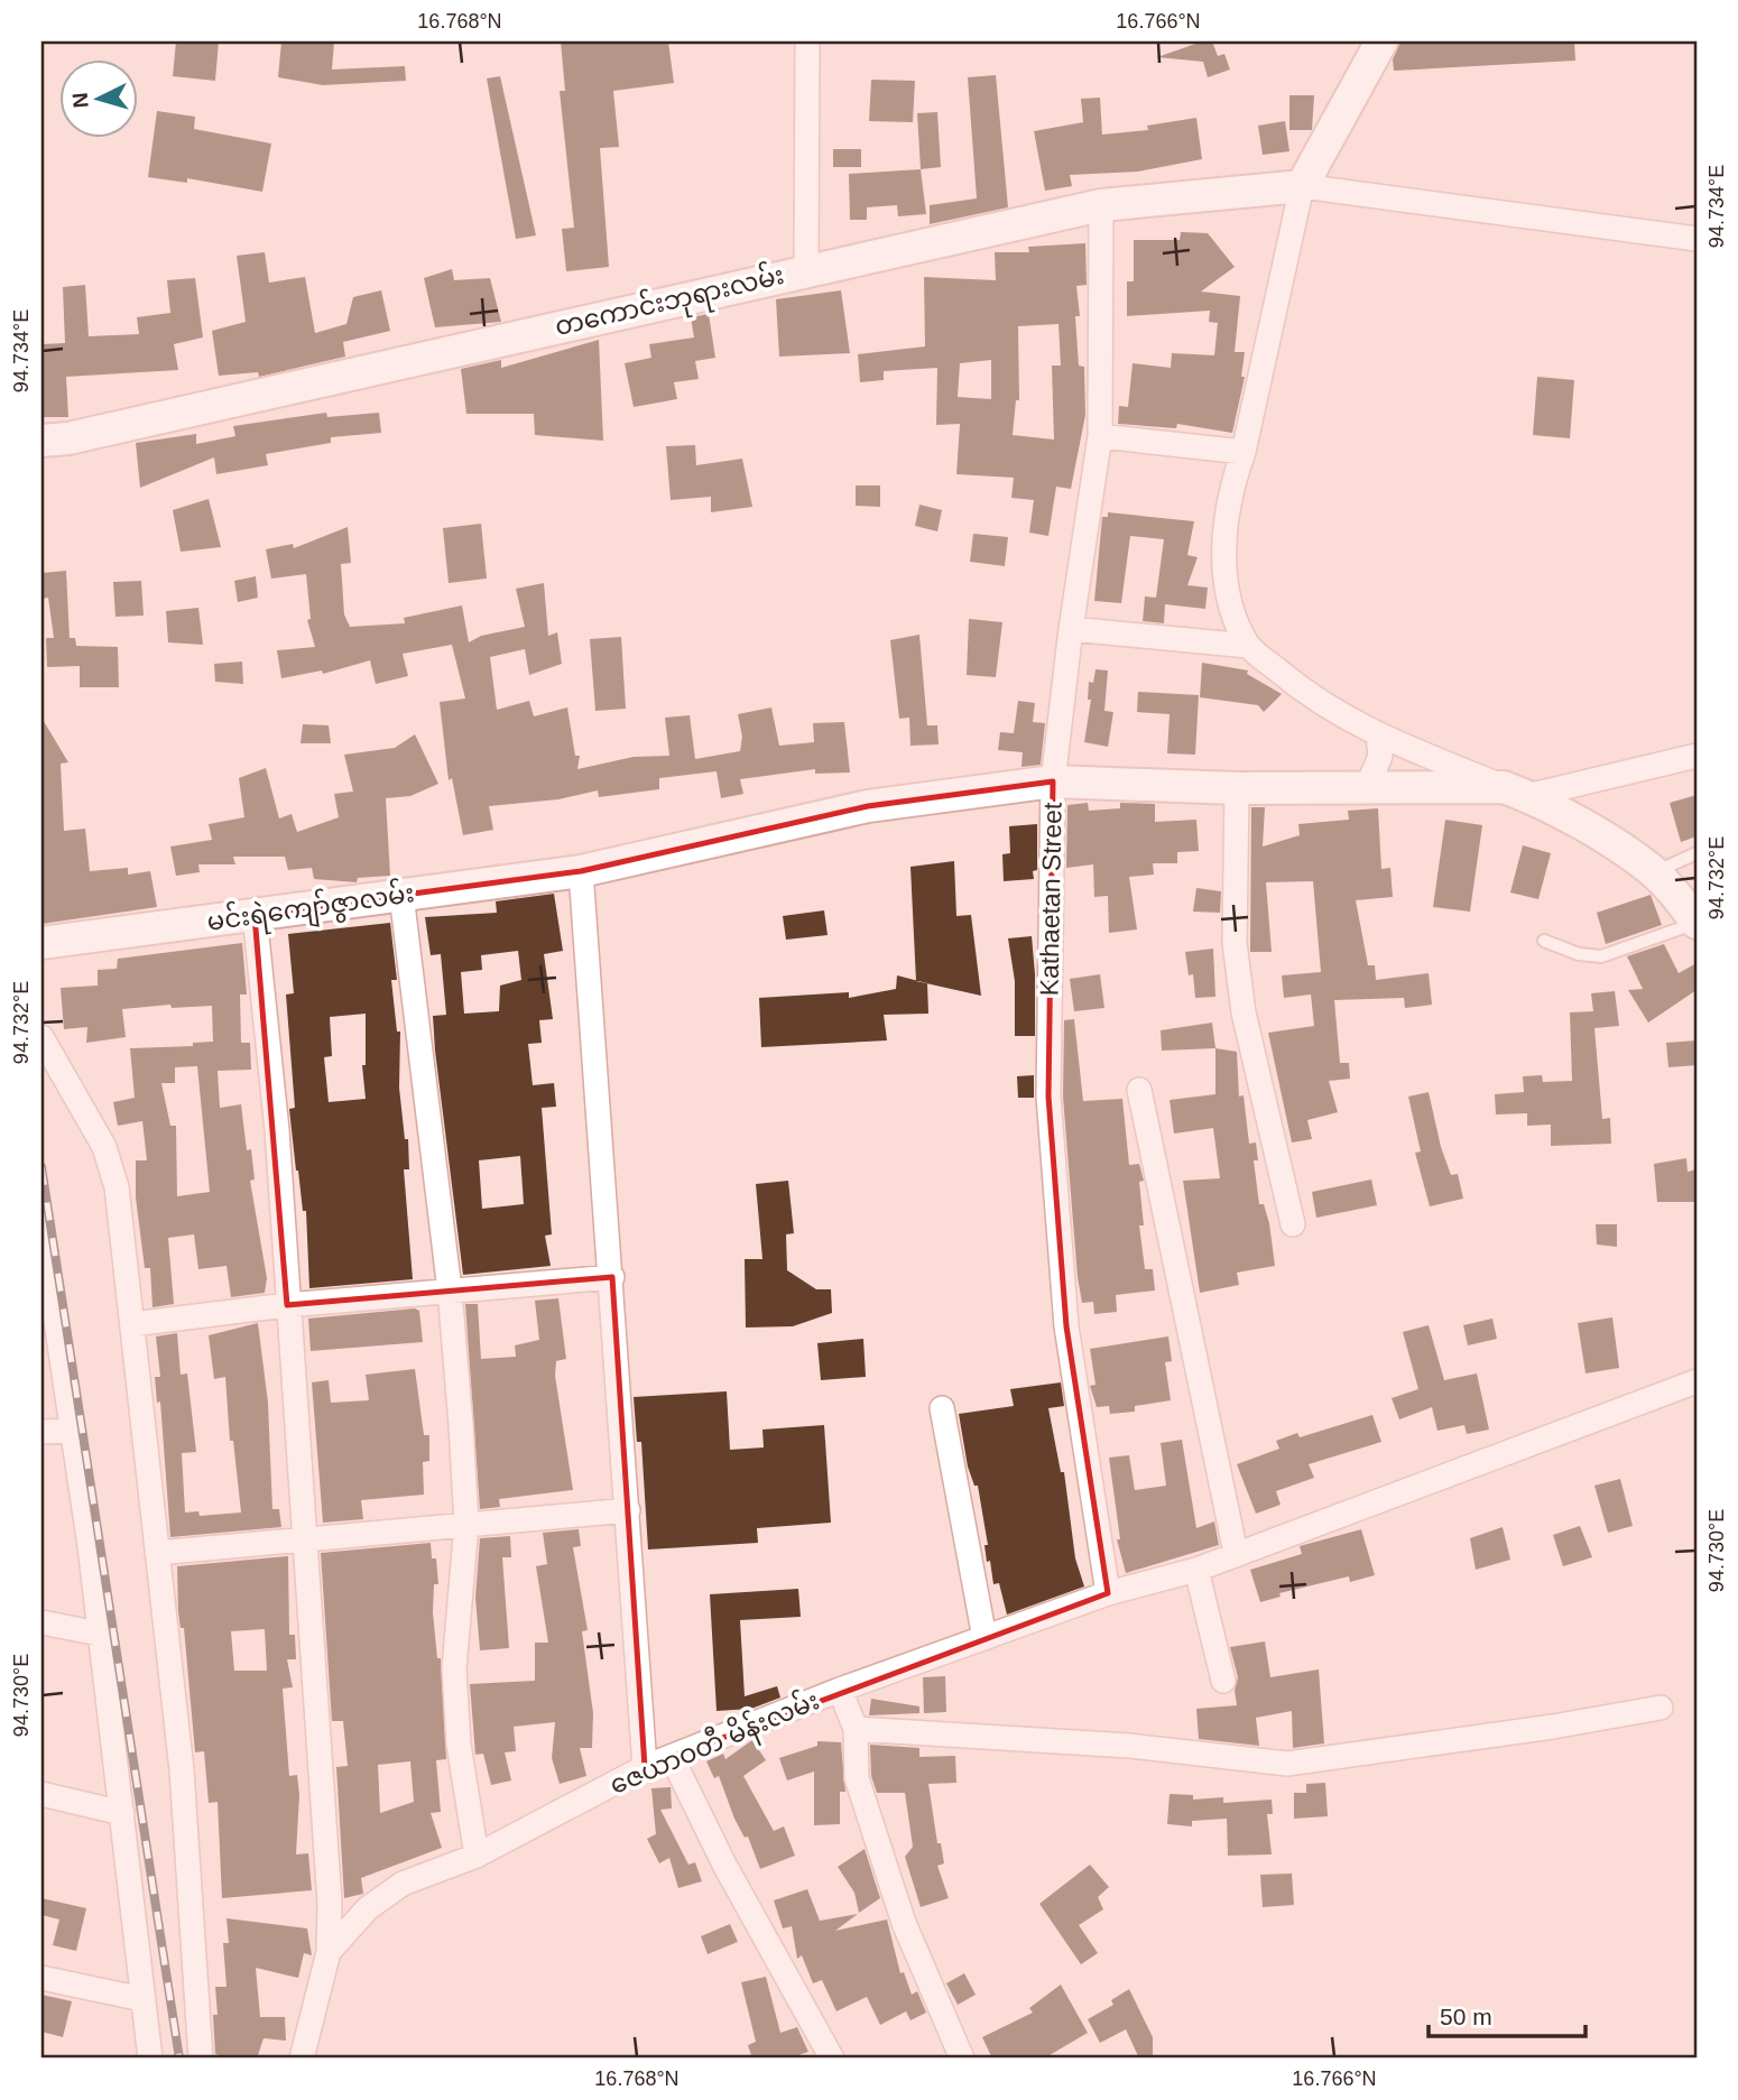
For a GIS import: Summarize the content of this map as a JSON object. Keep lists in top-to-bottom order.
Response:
{
  "streets": {
    "street": [
      "တကောင်းဘုရားလမ်း",
      "Kathaetan Street",
      "မင်းရဲကျော်ဇွာလမ်း",
      "ဇေယာဝတီ မိန်းလမ်း"
    ]
  },
  "crossings": [
    ["တကောင်းဘုရားလမ်း", "Kathaetan Street"],
    ["Kathaetan Street", "မင်းရဲကျော်ဇွာလမ်း"],
    ["Kathaetan Street", "ဇေယာဝတီ မိန်းလမ်း"]
  ],
  "scale_bar": "50 m",
  "north": "left",
  "coordinates": [
    "16.768°N",
    "16.766°N",
    "94.734°E",
    "94.732°E",
    "94.730°E"
  ]
}
